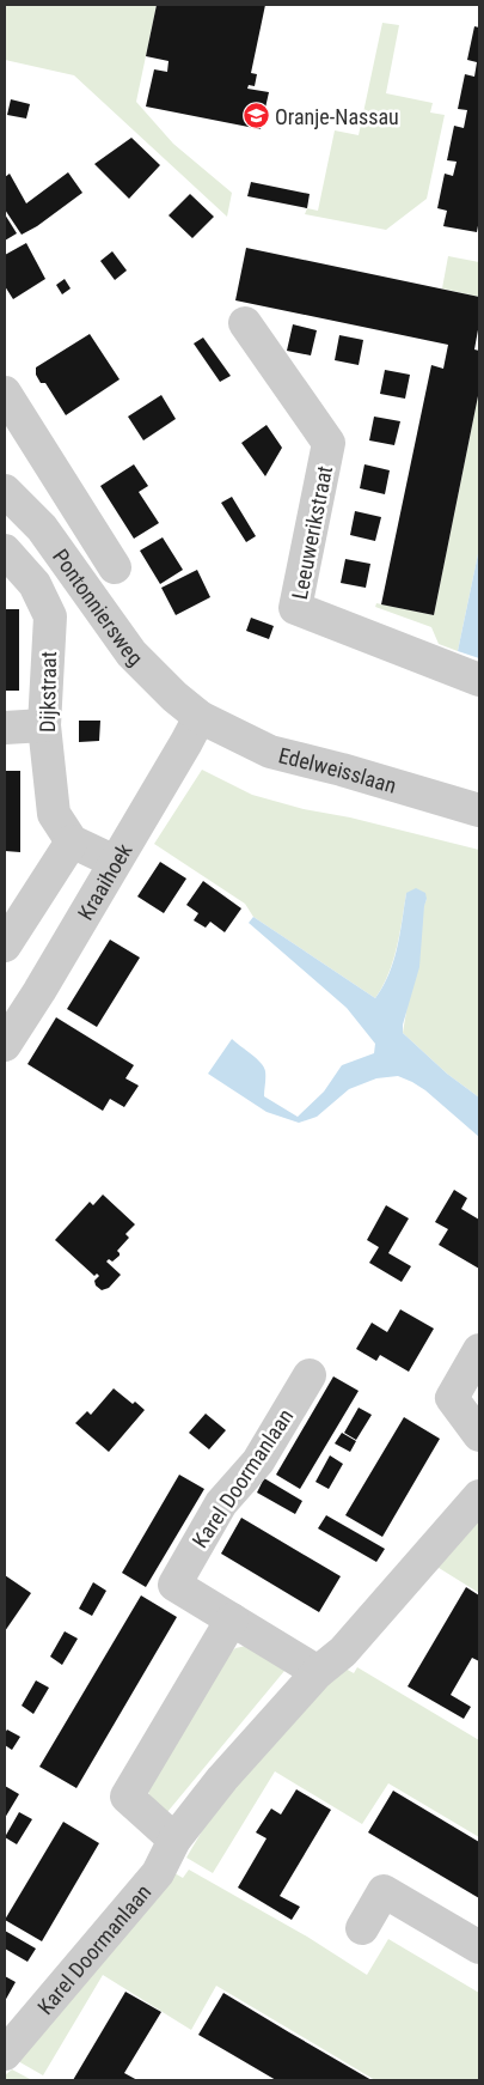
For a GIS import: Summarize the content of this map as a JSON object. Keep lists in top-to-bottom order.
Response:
{
  "streets": {
    "street": [
      "Leeuwerikstraat",
      "Pontonniersweg",
      "Dijkstraat",
      "Edelweisslaan",
      "Kraaihoek",
      "Karel Doormanlaan"
    ]
  },
  "crossings": [
    ["Pontonniersweg", "Edelweisslaan"],
    ["Pontonniersweg", "Kraaihoek"],
    ["Dijkstraat", "Kraaihoek"],
    ["Edelweisslaan", "Kraaihoek"]
  ],
  "places": {
    "school or university": ["Oranje-Nassau"]
  }
}
